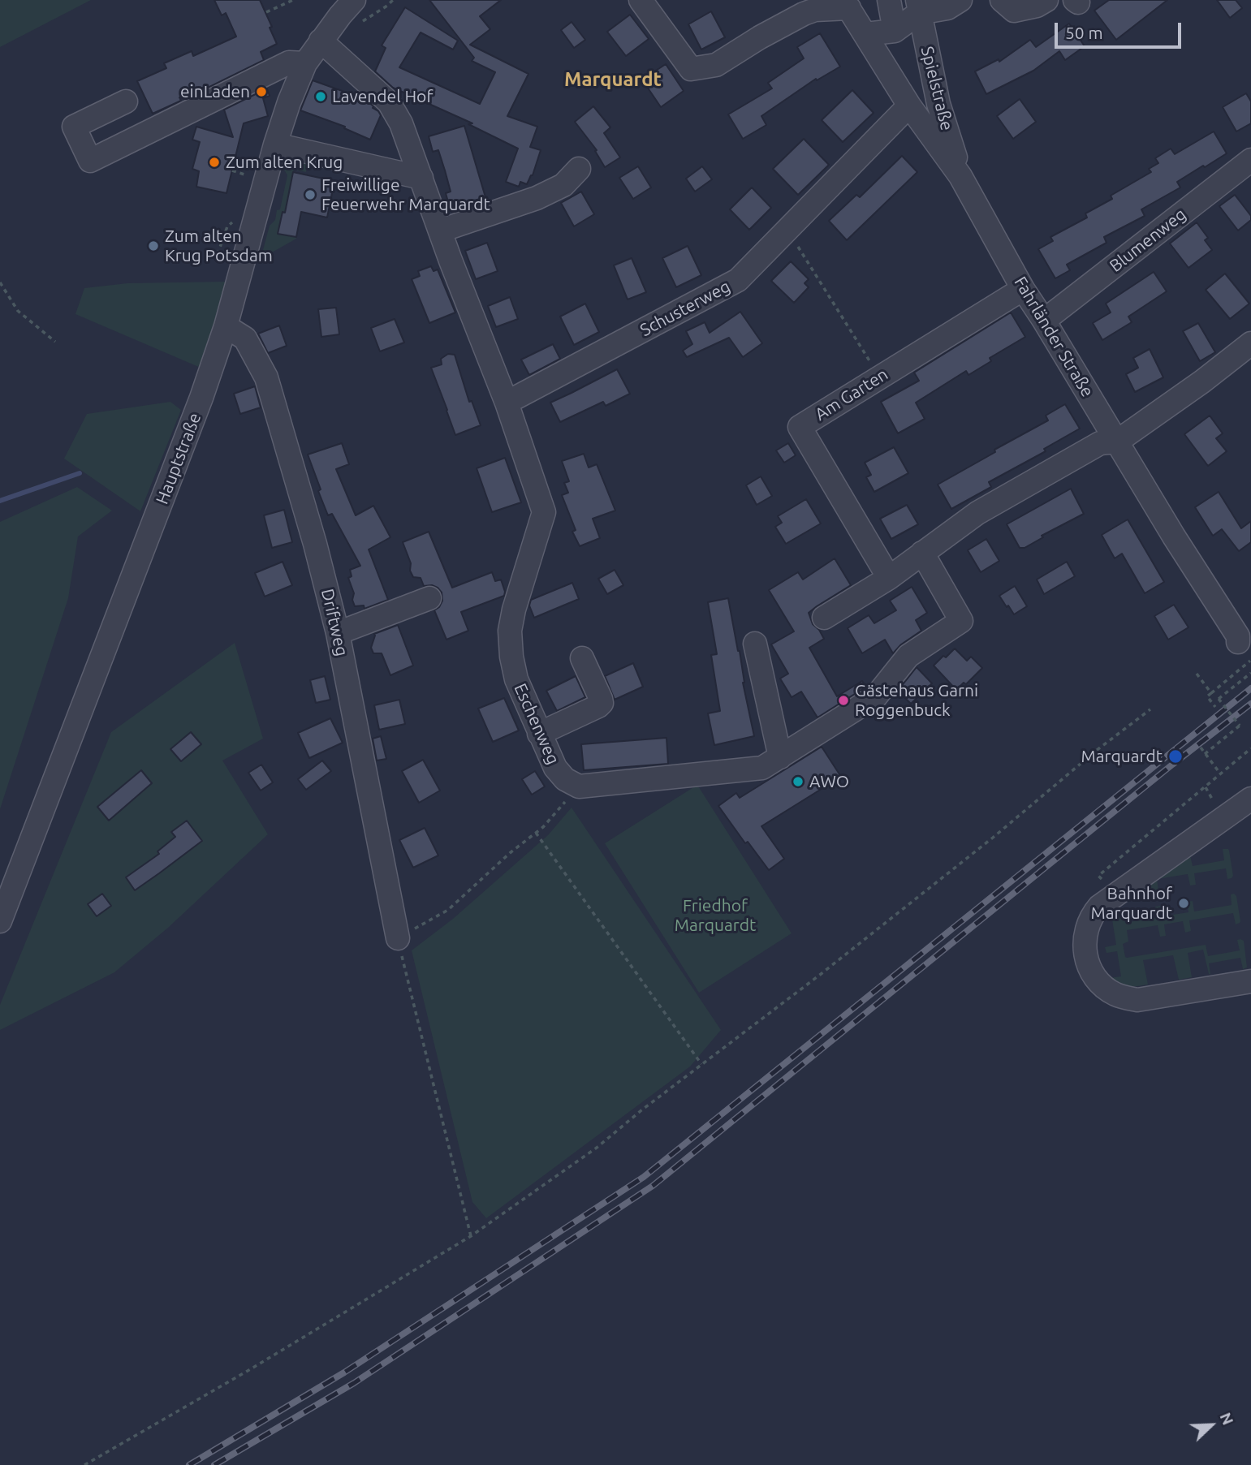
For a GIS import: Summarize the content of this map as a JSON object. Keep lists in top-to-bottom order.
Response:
{
  "streets": {
    "street": [
      "Spielstraße",
      "Blumenweg",
      "Schusterweg",
      "Fahrländer Straße",
      "Am Garten",
      "Hauptstraße",
      "Driftweg",
      "Eschenweg"
    ]
  },
  "crossings": [
    ["Spielstraße", "Fahrländer Straße"],
    ["Blumenweg", "Fahrländer Straße"],
    ["Schusterweg", "Fahrländer Straße"],
    ["Schusterweg", "Eschenweg"],
    ["Fahrländer Straße", "Am Garten"],
    ["Hauptstraße", "Driftweg"],
    ["Hauptstraße", "Eschenweg"]
  ],
  "districts": ["Marquardt"],
  "parks": ["Friedhof Marquardt"],
  "places": [
    "einLaden",
    "Lavendel Hof",
    "Zum alten Krug",
    "Freiwillige Feuerwehr Marquardt",
    "Zum alten Krug Potsdam",
    "Gästehaus Garni Roggenbuck",
    "Marquardt",
    "AWO",
    "Bahnhof Marquardt"
  ],
  "scale_bar": "50 m",
  "north": "top right"
}
